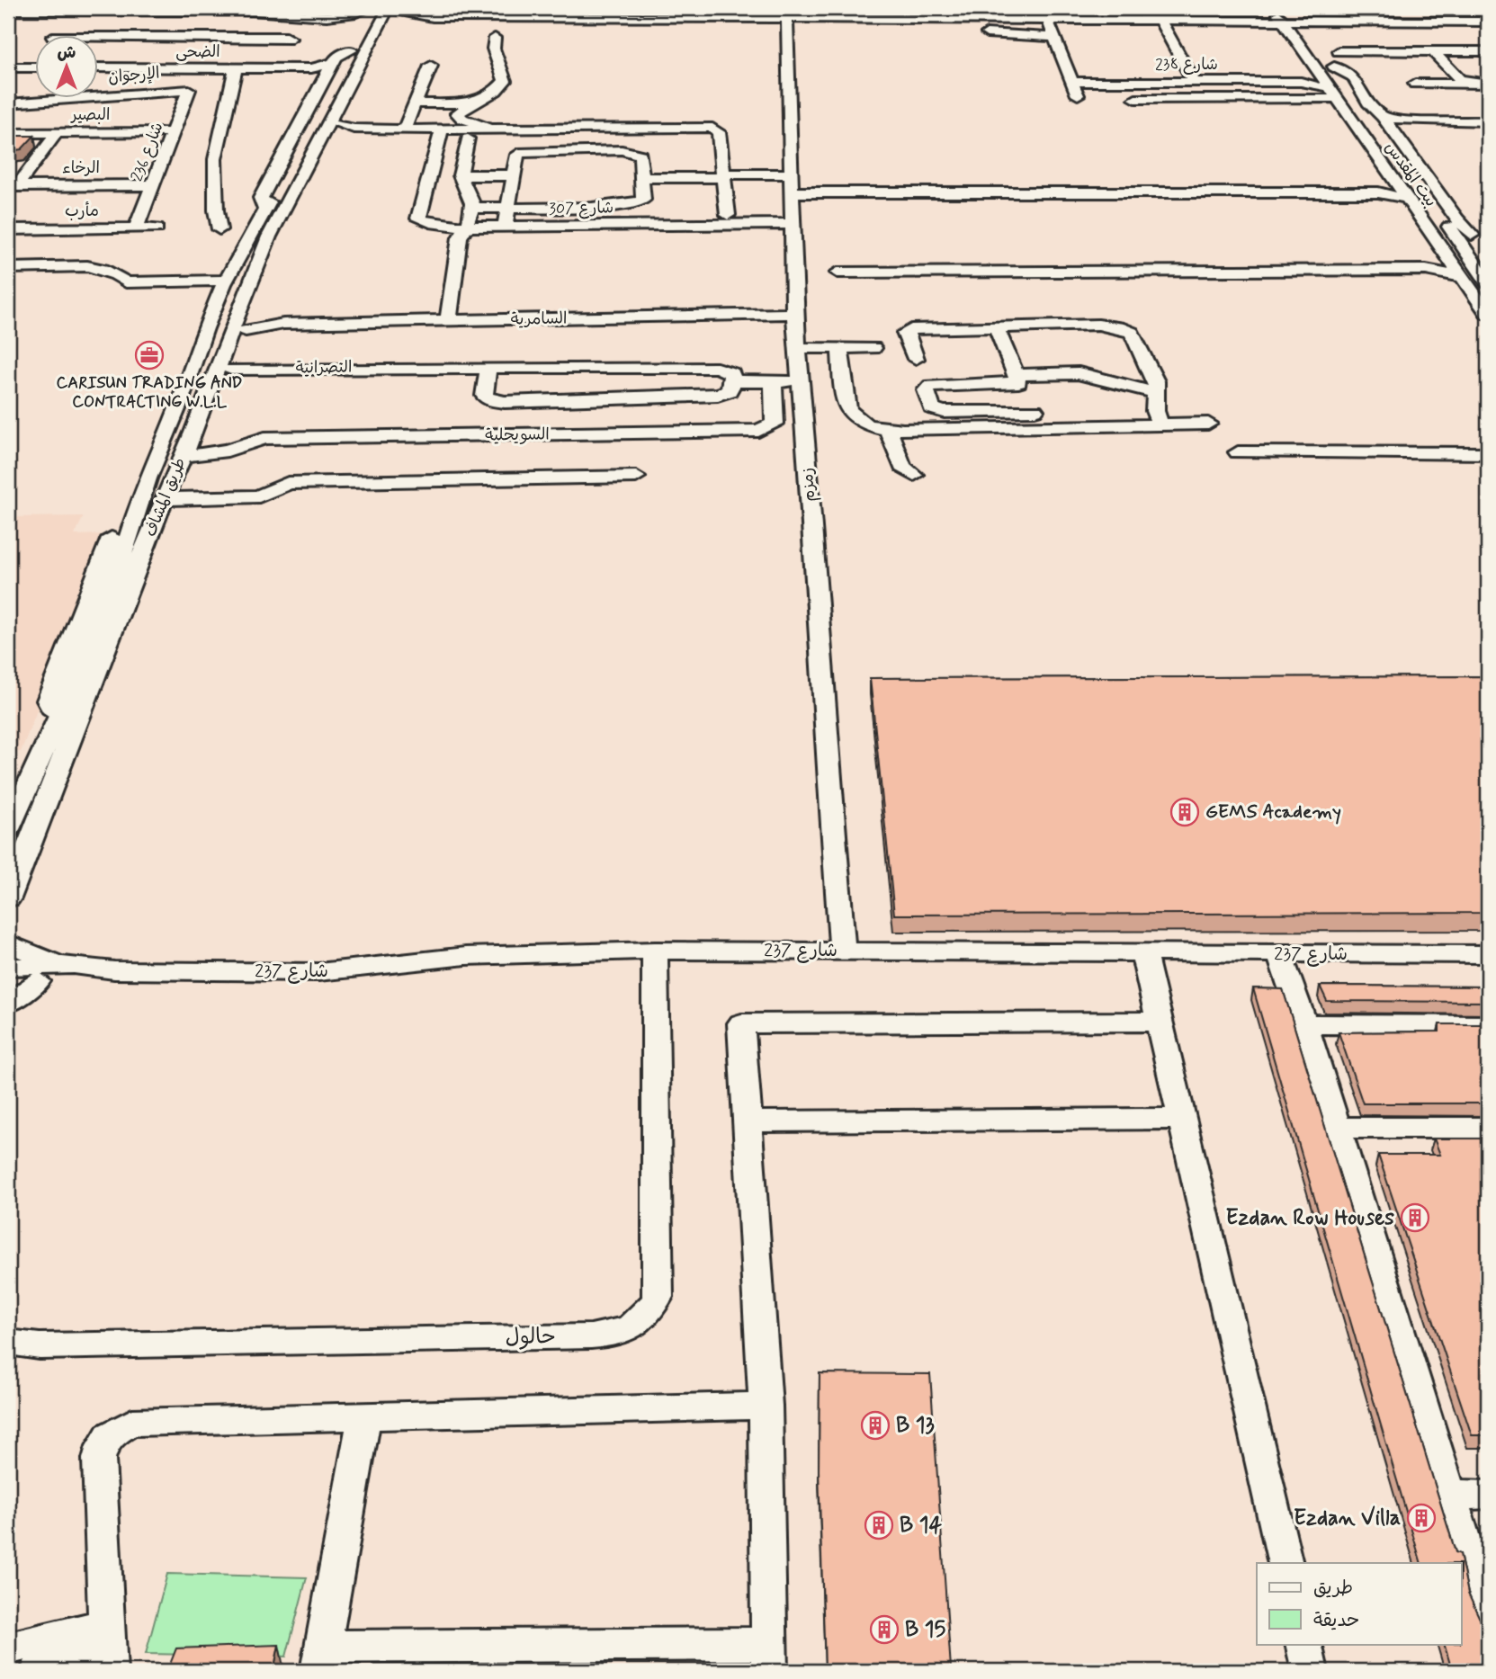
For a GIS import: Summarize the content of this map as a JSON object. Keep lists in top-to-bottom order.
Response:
{
  "streets": {
    "street": [
      "الضحى",
      "شارع 238",
      "الإرجوان",
      "البصير",
      "شارع 236",
      "الرخاء",
      "بيت المقدس",
      "شارع 307",
      "مأرب",
      "السامرية",
      "النصرانية",
      "السويحلية",
      "زمزم",
      "طريق المشاف",
      "شارع 237",
      "حالول"
    ]
  },
  "crossings": [
    ["الضحى", "طريق المشاف"],
    ["شارع 238", "بيت المقدس"],
    ["الإرجوان", "شارع 236"],
    ["البصير", "شارع 236"],
    ["شارع 236", "الرخاء"],
    ["شارع 236", "مأرب"],
    ["شارع 307", "زمزم"],
    ["السامرية", "زمزم"],
    ["السويحلية", "طريق المشاف"],
    ["زمزم", "شارع 237"],
    ["شارع 237", "حالول"]
  ],
  "places": {
    "office": ["CARISUN TRADING AND CONTRACTING W.L.L"],
    "building": [
      "GEMS Academy",
      "Ezdan Row Houses",
      "B 13",
      "Ezdan Villa",
      "B 14",
      "B 15"
    ]
  },
  "legend": ["طريق", "حديقة"],
  "north": "top"
}
